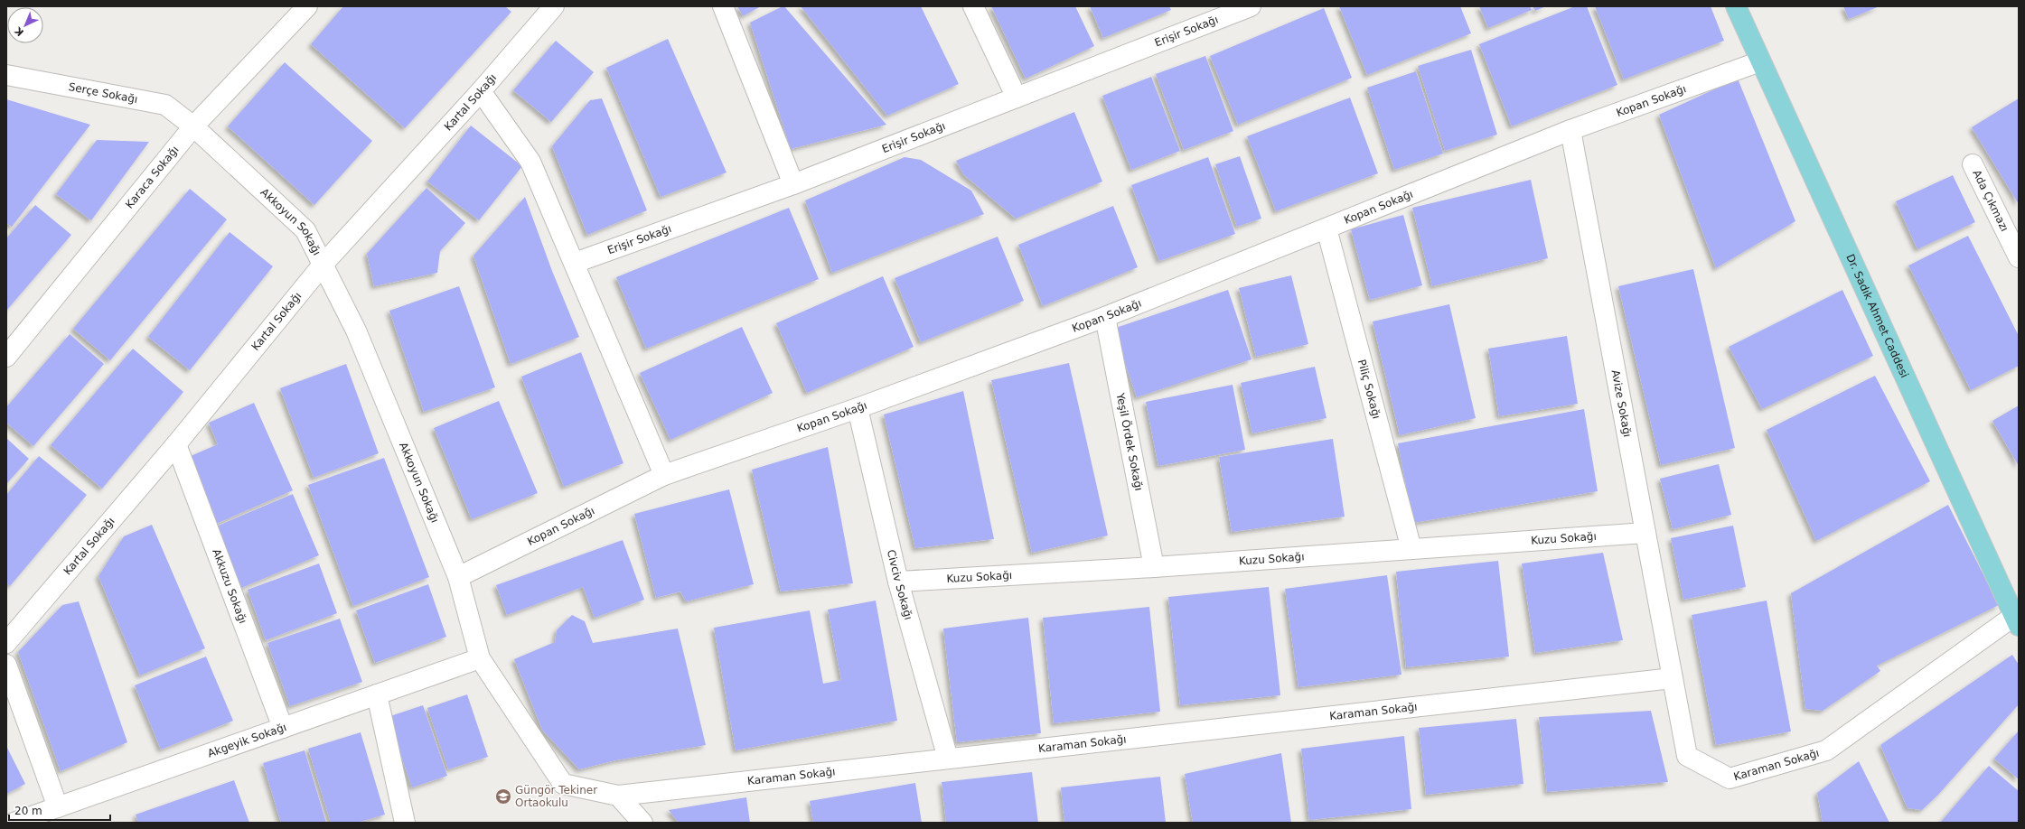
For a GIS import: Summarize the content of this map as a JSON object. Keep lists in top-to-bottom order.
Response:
{
  "streets": {
    "main road": ["Dr. Sadık Ahmet Caddesi"],
    "street": [
      "Erişir Sokağı",
      "Serçe Sokağı",
      "Kopan Sokağı",
      "Kartal Sokağı",
      "Karaca Sokağı",
      "Ada Çıkmazı",
      "Akkoyun Sokağı",
      "Piliç Sokağı",
      "Avize Sokağı",
      "Yeşil Ördek Sokağı",
      "Kuzu Sokağı",
      "Civciv Sokağı",
      "Akkuzu Sokağı",
      "Karaman Sokağı",
      "Akgeyik Sokağı"
    ]
  },
  "crossings": [
    ["Serçe Sokağı", "Karaca Sokağı"],
    ["Serçe Sokağı", "Akkoyun Sokağı"],
    ["Kopan Sokağı", "Akkoyun Sokağı"],
    ["Kopan Sokağı", "Dr. Sadık Ahmet Caddesi"],
    ["Kopan Sokağı", "Piliç Sokağı"],
    ["Kopan Sokağı", "Avize Sokağı"],
    ["Kopan Sokağı", "Yeşil Ördek Sokağı"],
    ["Kopan Sokağı", "Civciv Sokağı"],
    ["Kartal Sokağı", "Akkoyun Sokağı"],
    ["Kartal Sokağı", "Akkuzu Sokağı"],
    ["Karaca Sokağı", "Akkoyun Sokağı"],
    ["Akkoyun Sokağı", "Karaman Sokağı"],
    ["Akkoyun Sokağı", "Akgeyik Sokağı"],
    ["Dr. Sadık Ahmet Caddesi", "Karaman Sokağı"],
    ["Piliç Sokağı", "Kuzu Sokağı"],
    ["Avize Sokağı", "Kuzu Sokağı"],
    ["Avize Sokağı", "Karaman Sokağı"],
    ["Yeşil Ördek Sokağı", "Kuzu Sokağı"],
    ["Kuzu Sokağı", "Civciv Sokağı"],
    ["Civciv Sokağı", "Karaman Sokağı"],
    ["Akkuzu Sokağı", "Akgeyik Sokağı"]
  ],
  "places": {
    "school or university": ["Güngör Tekiner Ortaokulu"]
  },
  "scale_bar": "20 m",
  "north": "bottom left"
}
